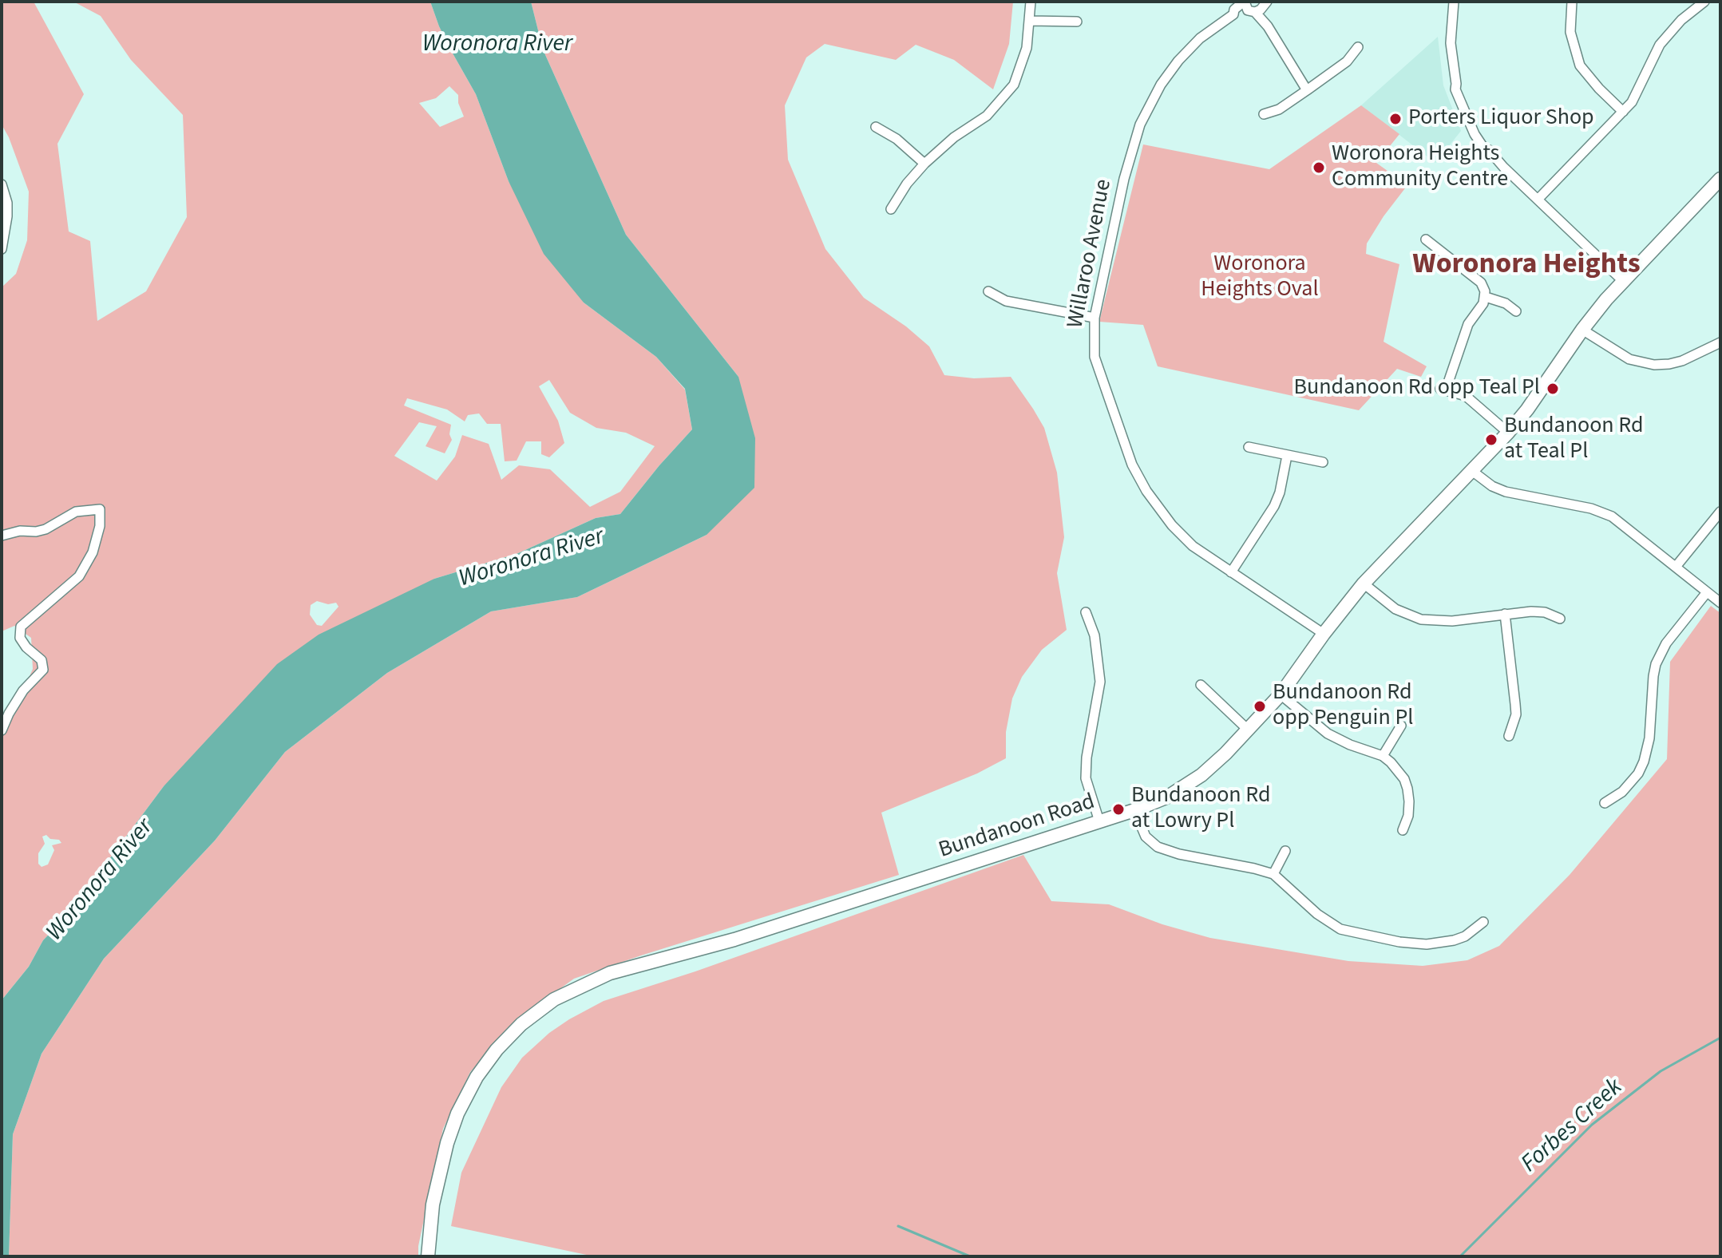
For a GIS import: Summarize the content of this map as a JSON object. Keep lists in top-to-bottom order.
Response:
{
  "streets": {
    "street": ["Willaroo Avenue", "Bundanoon Road"]
  },
  "crossings": [
    ["Willaroo Avenue", "Bundanoon Road"]
  ],
  "districts": ["Woronora Heights"],
  "water": ["Woronora River", "Forbes Creek"],
  "parks": ["Woronora Heights Oval"],
  "places": [
    "Porters Liquor Shop",
    "Woronora Heights Community Centre",
    "Bundanoon Rd opp Teal Pl",
    "Bundanoon Rd at Teal Pl",
    "Bundanoon Rd opp Penguin Pl",
    "Bundanoon Rd at Lowry Pl"
  ]
}
